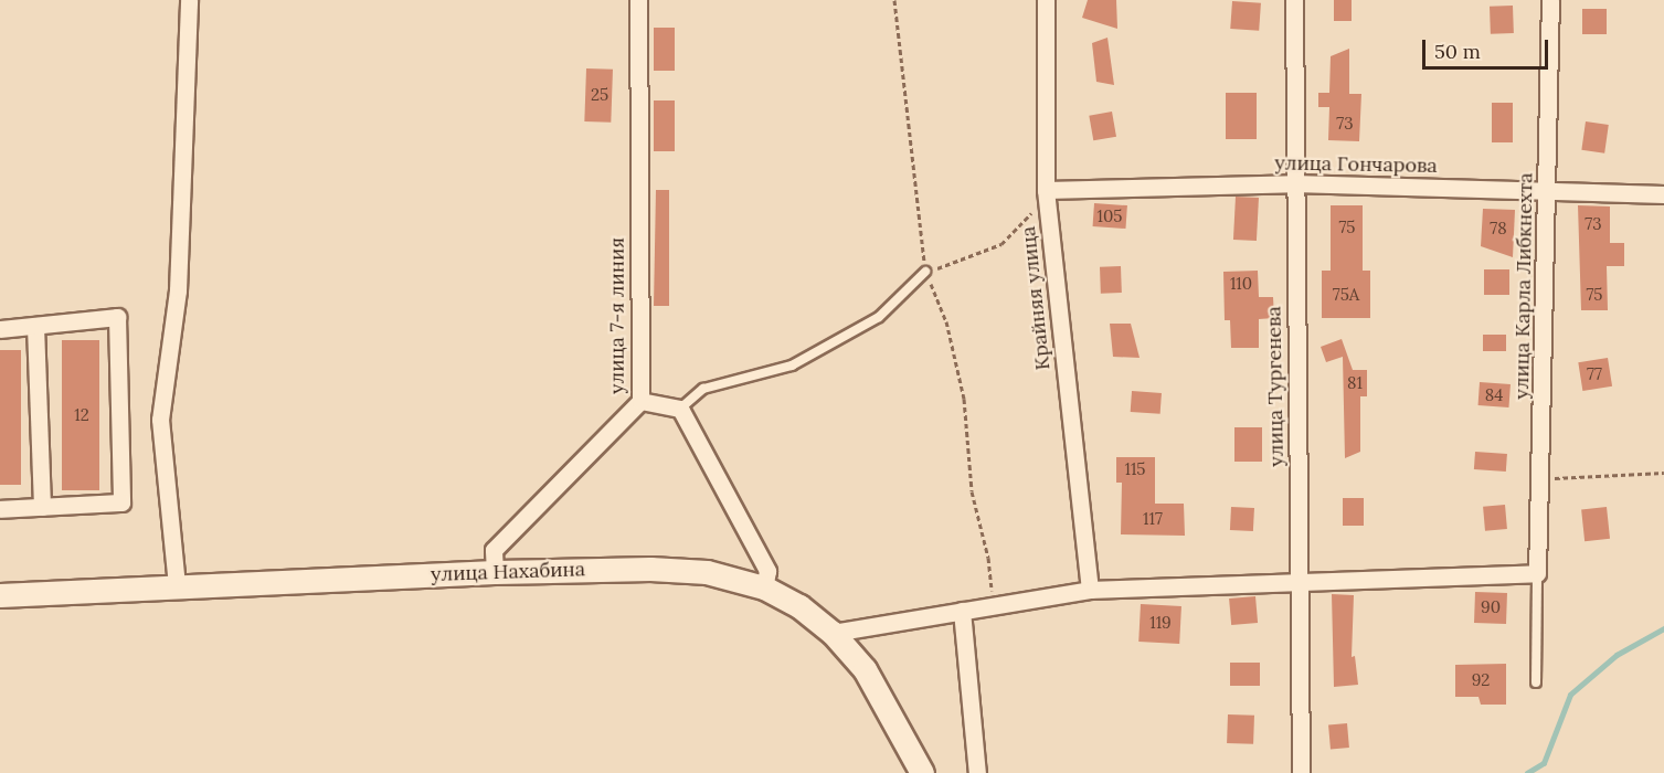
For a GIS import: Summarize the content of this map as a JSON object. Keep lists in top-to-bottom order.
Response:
{
  "streets": {
    "main road": ["улица Нахабина"],
    "street": [
      "улица Гончарова",
      "улица Карла Либкнехта",
      "Крайняя улица",
      "улица 7-я линия",
      "улица Тургенева"
    ]
  },
  "crossings": [
    ["улица Гончарова", "улица Карла Либкнехта"],
    ["улица Гончарова", "Крайняя улица"],
    ["улица Гончарова", "улица Тургенева"],
    ["улица 7-я линия", "улица Нахабина"]
  ],
  "house_numbers": [
    "25",
    "73",
    "105",
    "73",
    "75",
    "78",
    "110",
    "75А",
    "75",
    "77",
    "81",
    "84",
    "12",
    "115",
    "117",
    "90",
    "119",
    "92"
  ],
  "scale_bar": "50 m"
}
